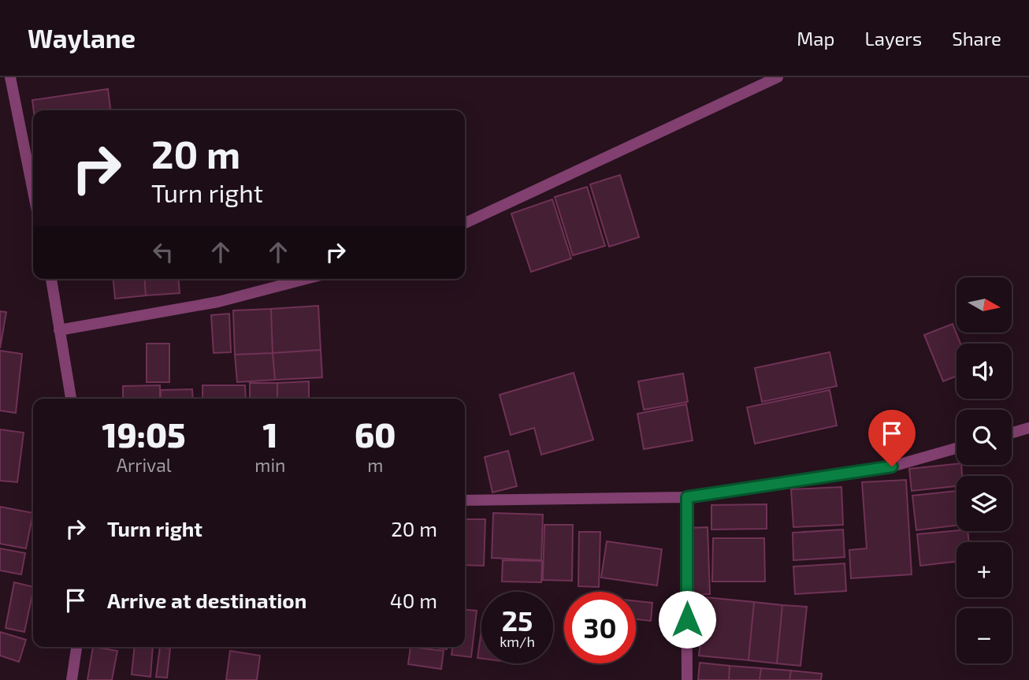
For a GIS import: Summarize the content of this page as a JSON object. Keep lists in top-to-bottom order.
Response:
{
  "north": "right",
  "page": {
    "header": "Waylane",
    "nav": ["Map", "Layers", "Share"],
    "turn": ["20 m", "Turn right"],
    "map_buttons": ["+", "−"],
    "eta": [
      "19:05",
      "Arrival",
      "1",
      "min",
      "60",
      "m"
    ],
    "list": [
      {
        "name": "Turn right",
        "value": "20 m"
      },
      {
        "name": "Arrive at destination",
        "value": "40 m"
      }
    ],
    "speed": "25 km/h",
    "limit": "30"
  }
}
